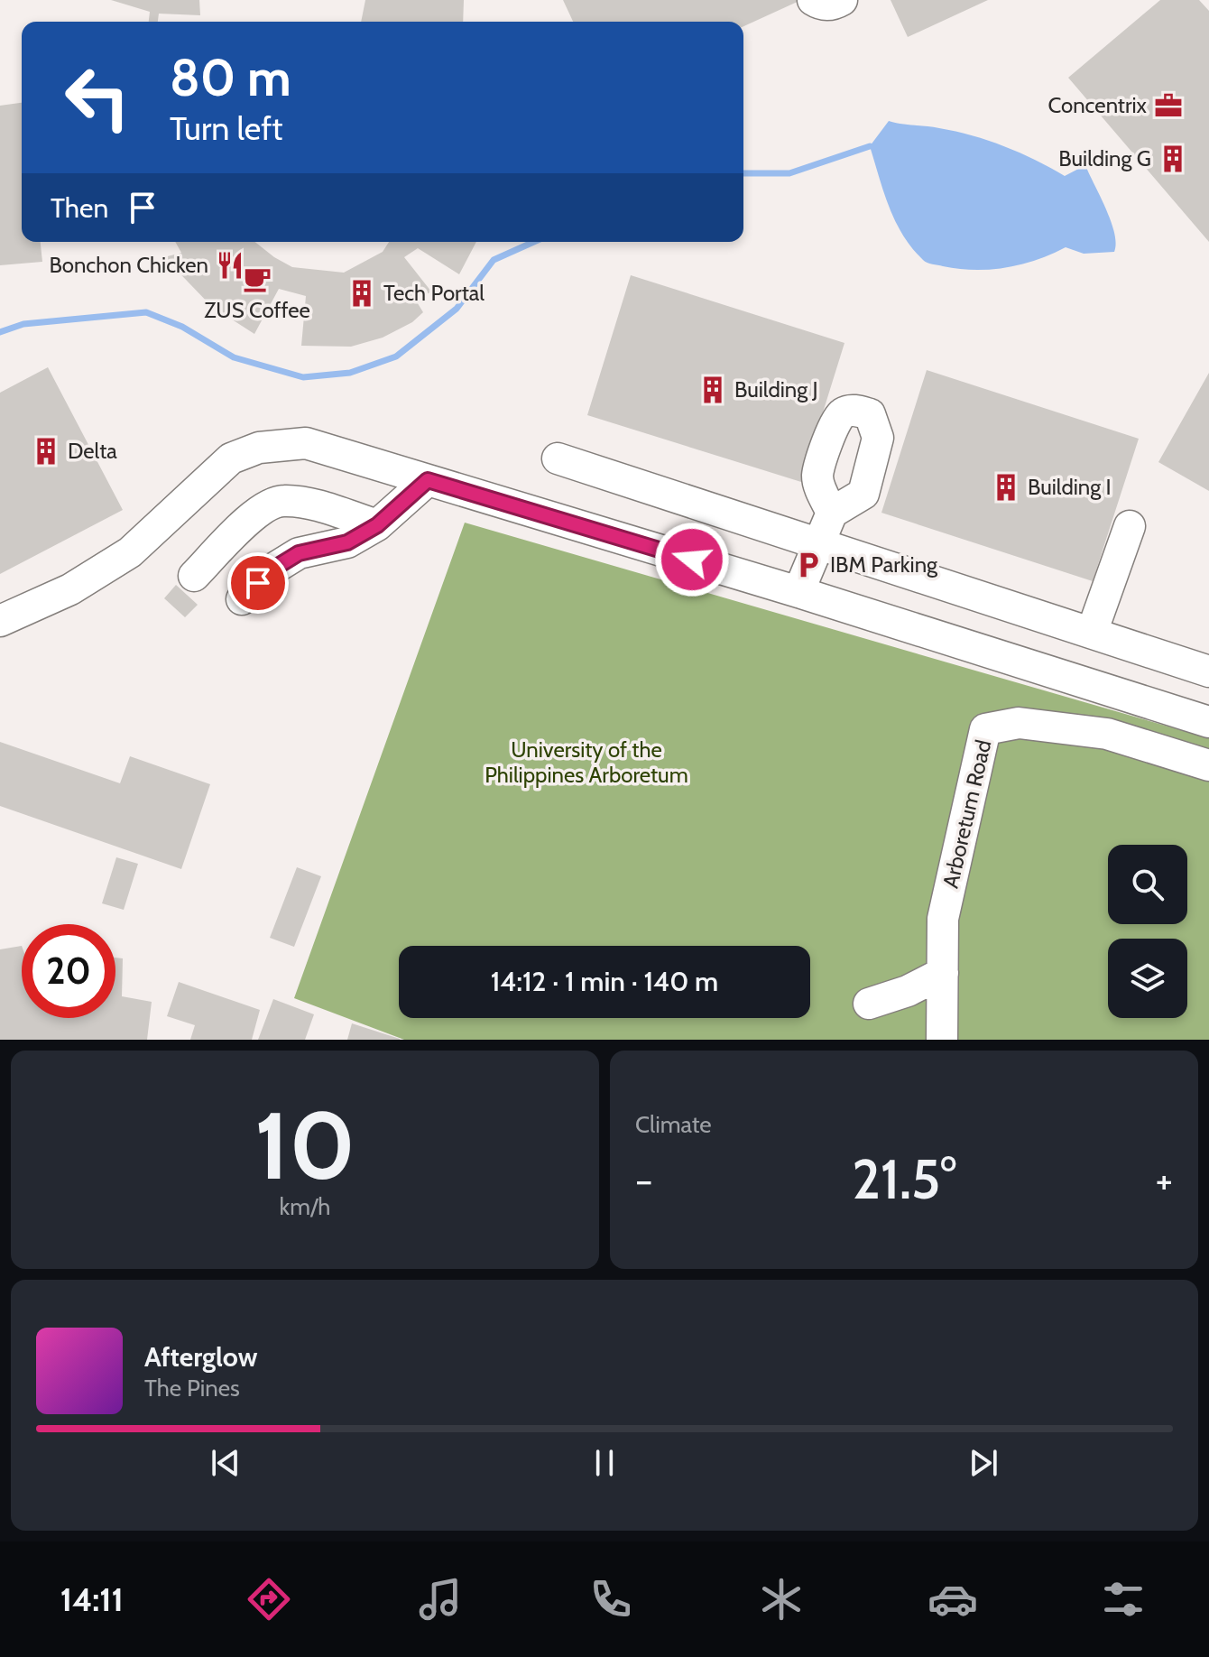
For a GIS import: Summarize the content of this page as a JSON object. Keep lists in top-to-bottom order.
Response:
{
  "streets": {
    "street": ["Arboretum Road"]
  },
  "parks": ["University of the Philippines Arboretum"],
  "places": {
    "office": ["Concentrix"],
    "building": [
      "Building G",
      "Tech Portal",
      "Building J",
      "Delta",
      "Building I"
    ],
    "restaurant": ["Bonchon Chicken"],
    "cafe": ["ZUS Coffee"],
    "parking": ["IBM Parking"]
  },
  "page": {
    "turn": ["80 m", "Turn left"],
    "then": "Then",
    "limit": "20",
    "trip": "14:12 · 1 min · 140 m",
    "tile": [
      ["10", "km/h"],
      "Climate"
    ],
    "heat": ["−", "21.5°", "+"],
    "song": ["Afterglow", "The Pines"],
    "tabs": "14:11"
  }
}
